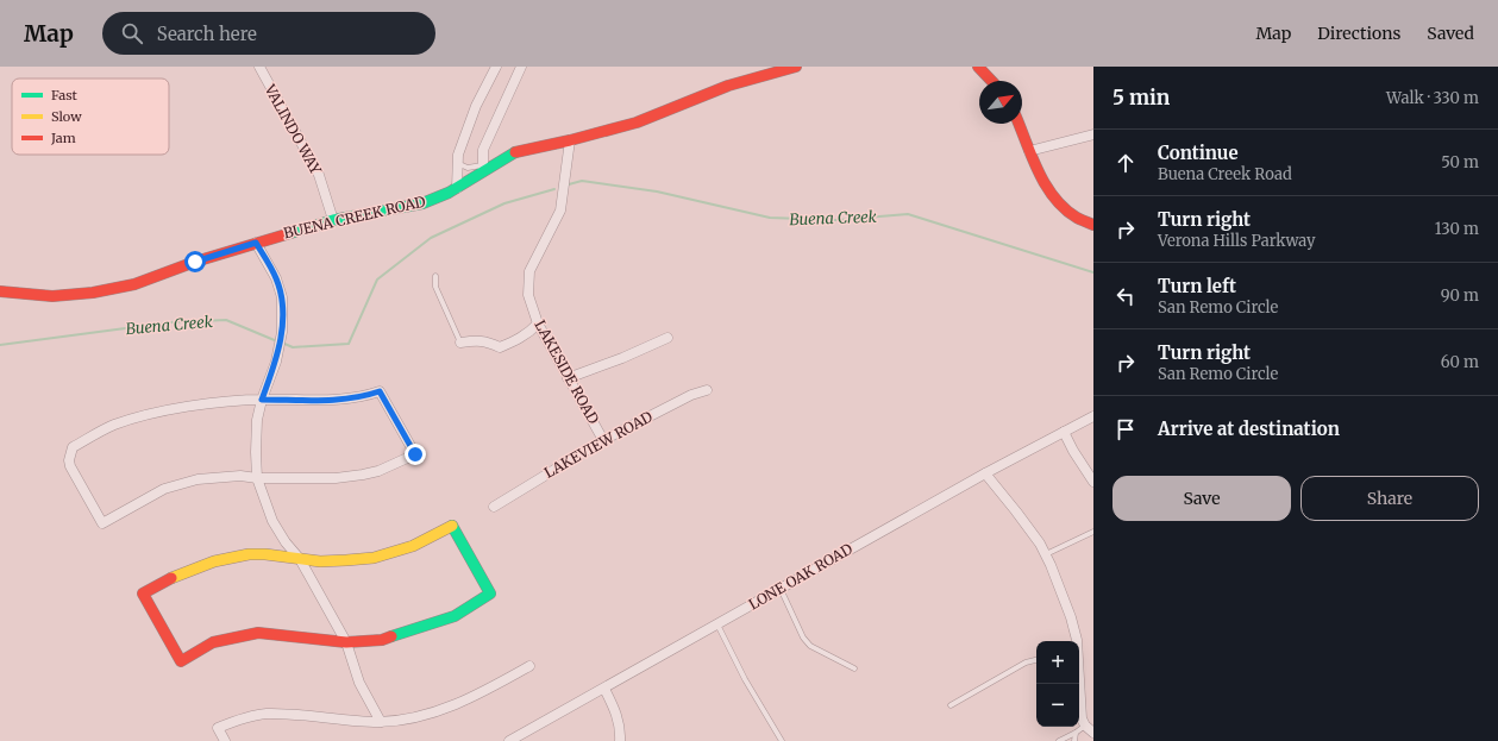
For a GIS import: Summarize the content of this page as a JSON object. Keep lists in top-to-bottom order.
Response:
{
  "streets": {
    "main road": ["BUENA CREEK ROAD"],
    "street": [
      "VALINDO WAY",
      "LAKESIDE ROAD",
      "LAKEVIEW ROAD",
      "LONE OAK ROAD"
    ]
  },
  "crossings": [
    ["VALINDO WAY", "BUENA CREEK ROAD"],
    ["BUENA CREEK ROAD", "LAKESIDE ROAD"],
    ["LAKESIDE ROAD", "LAKEVIEW ROAD"]
  ],
  "water": ["Buena Creek"],
  "legend": ["Fast", "Slow", "Jam"],
  "north": "top right",
  "page": {
    "header": "Map",
    "search": "Search here",
    "nav": ["Map", "Directions", "Saved"],
    "heading": ["5 min", "Walk · 330 m"],
    "list": [
      ["Continue", "Buena Creek Road", "50 m"],
      ["Turn right", "Verona Hills Parkway", "130 m"],
      ["Turn left", "San Remo Circle", "90 m"],
      ["Turn right", "San Remo Circle", "60 m"],
      "Arrive at destination"
    ],
    "buttons": ["Save", "Share"],
    "map_buttons": ["+", "−"]
  }
}
